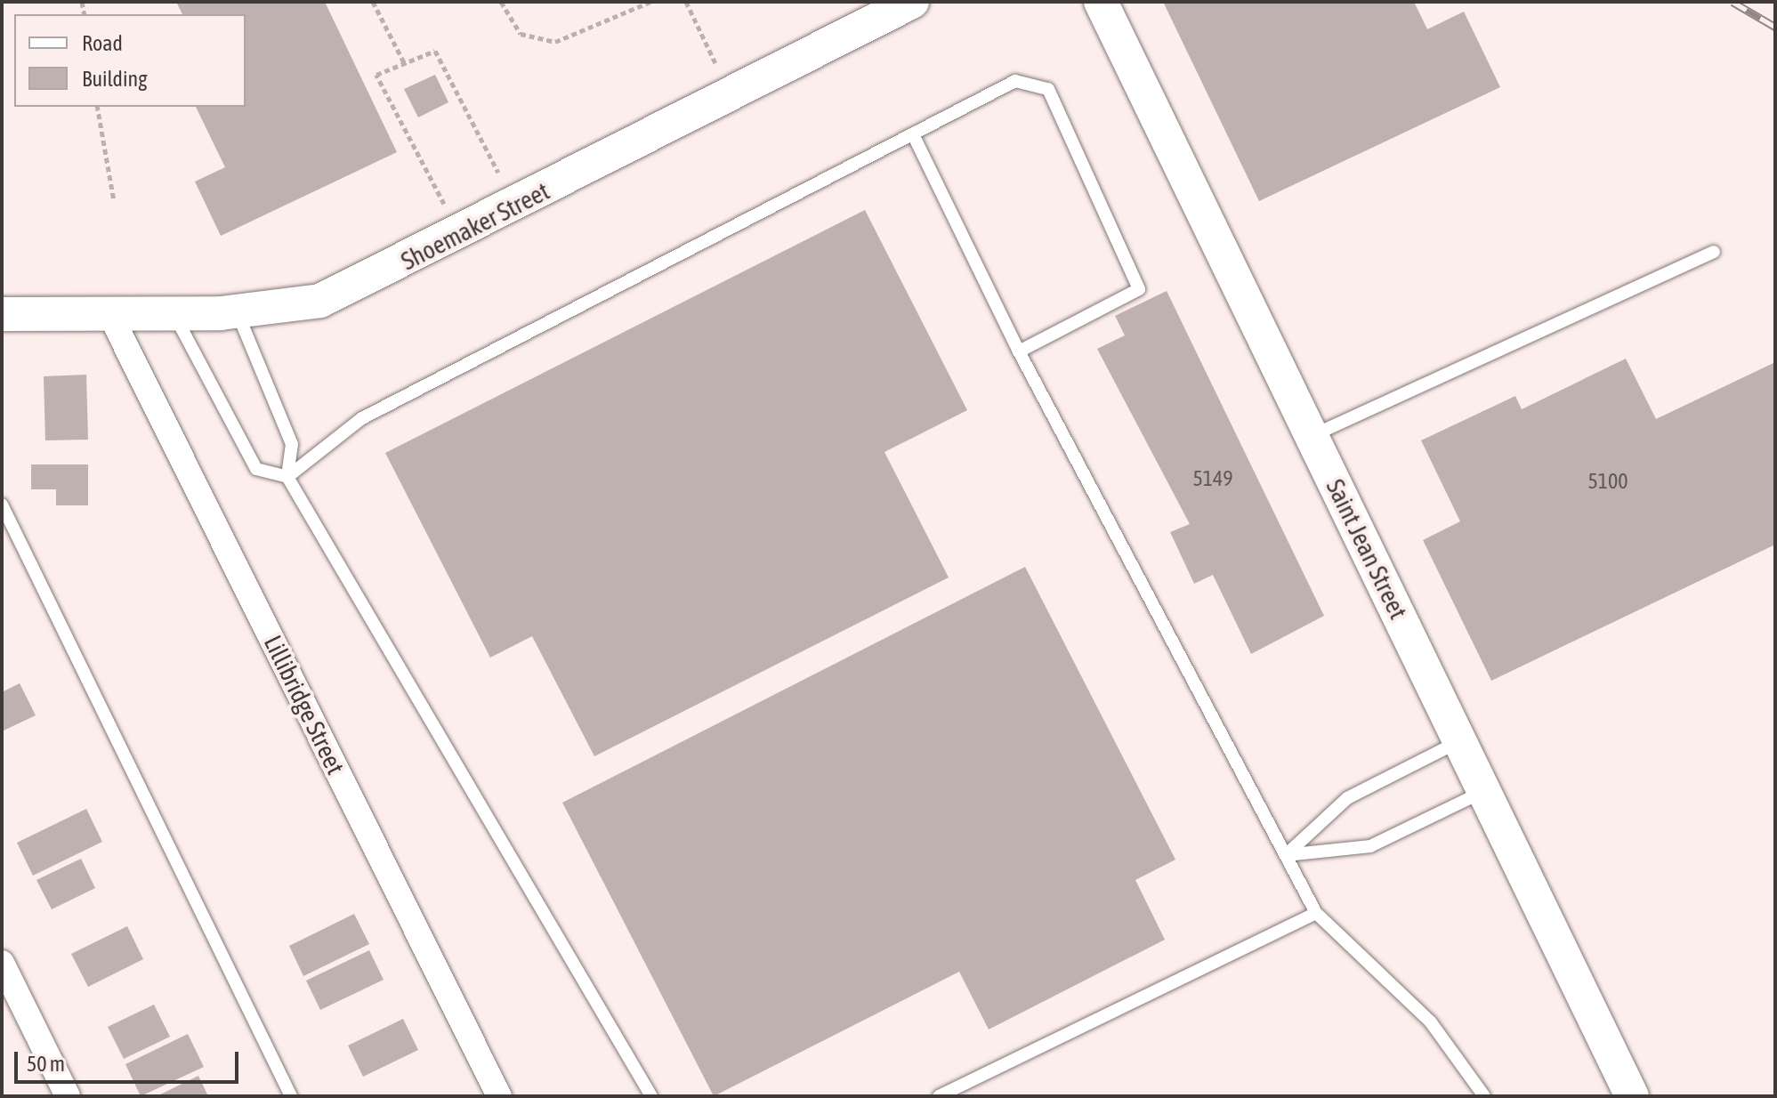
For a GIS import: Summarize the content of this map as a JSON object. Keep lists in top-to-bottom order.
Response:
{
  "streets": {
    "street": ["Shoemaker Street", "Saint Jean Street", "Lillibridge Street"]
  },
  "crossings": [
    ["Shoemaker Street", "Lillibridge Street"]
  ],
  "house_numbers": ["5149", "5100"],
  "legend": ["Road", "Building"],
  "scale_bar": "50 m"
}
